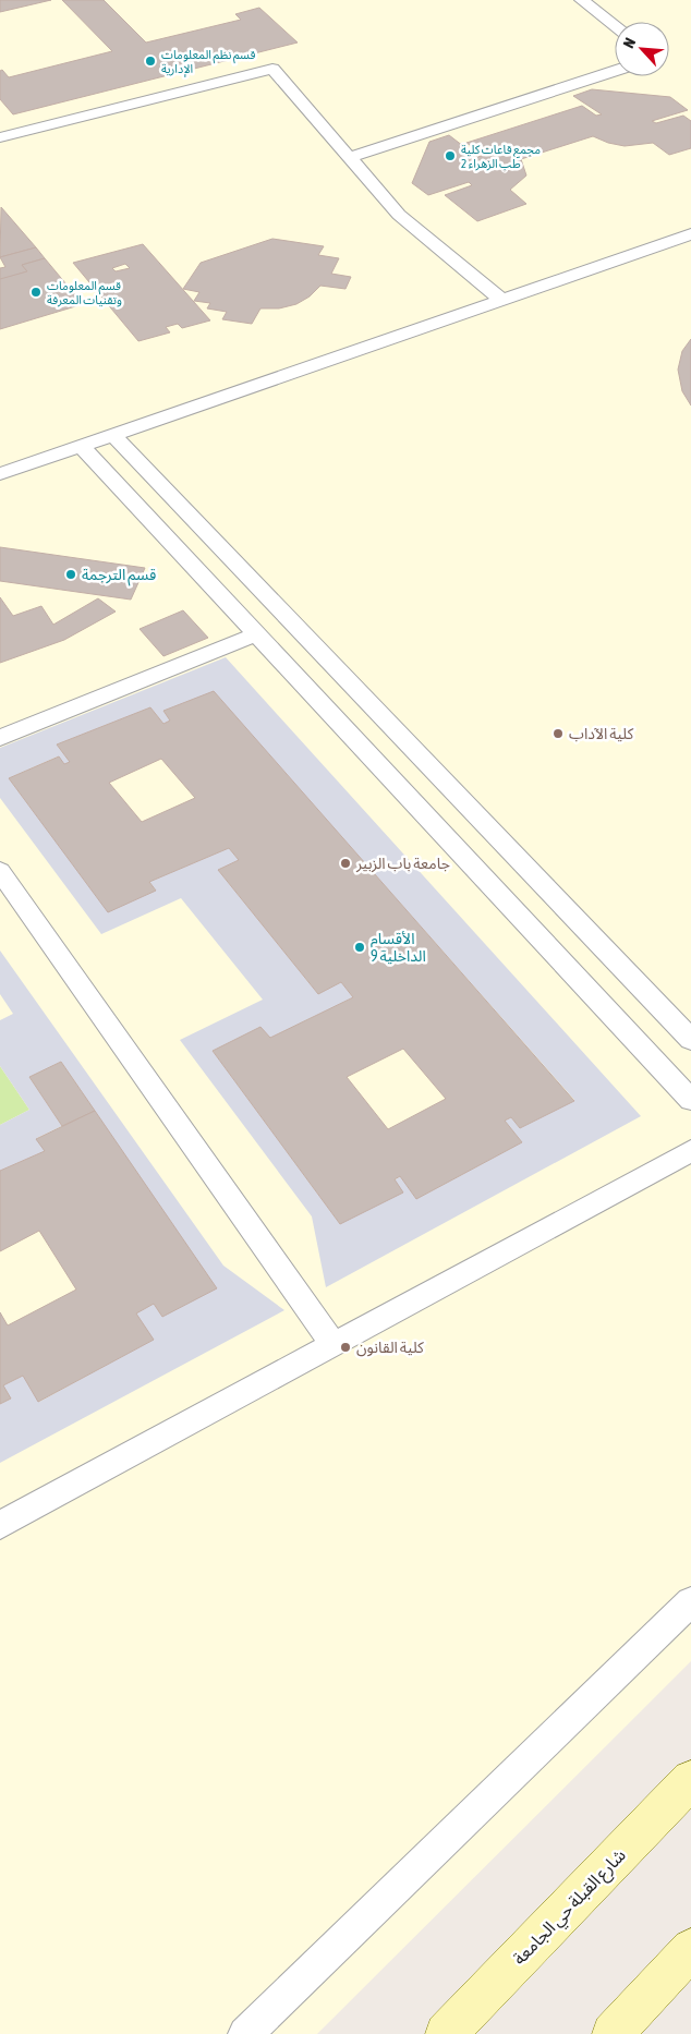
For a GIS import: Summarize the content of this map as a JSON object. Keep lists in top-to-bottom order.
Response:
{
  "streets": {
    "main road": ["شارع القبلة حي الجامعة"]
  },
  "places": [
    "قسم نظم المعلومات الإدارية",
    "مجمع قاعات كلية طب الزهراء 2",
    "قسم المعلومات وتقنيات المعرفة",
    "قسم الترجمة",
    "كلية الآداب",
    "جامعة باب الزبير",
    "الأقسام الداخلية 9",
    "كلية القانون"
  ],
  "north": "top left"
}
